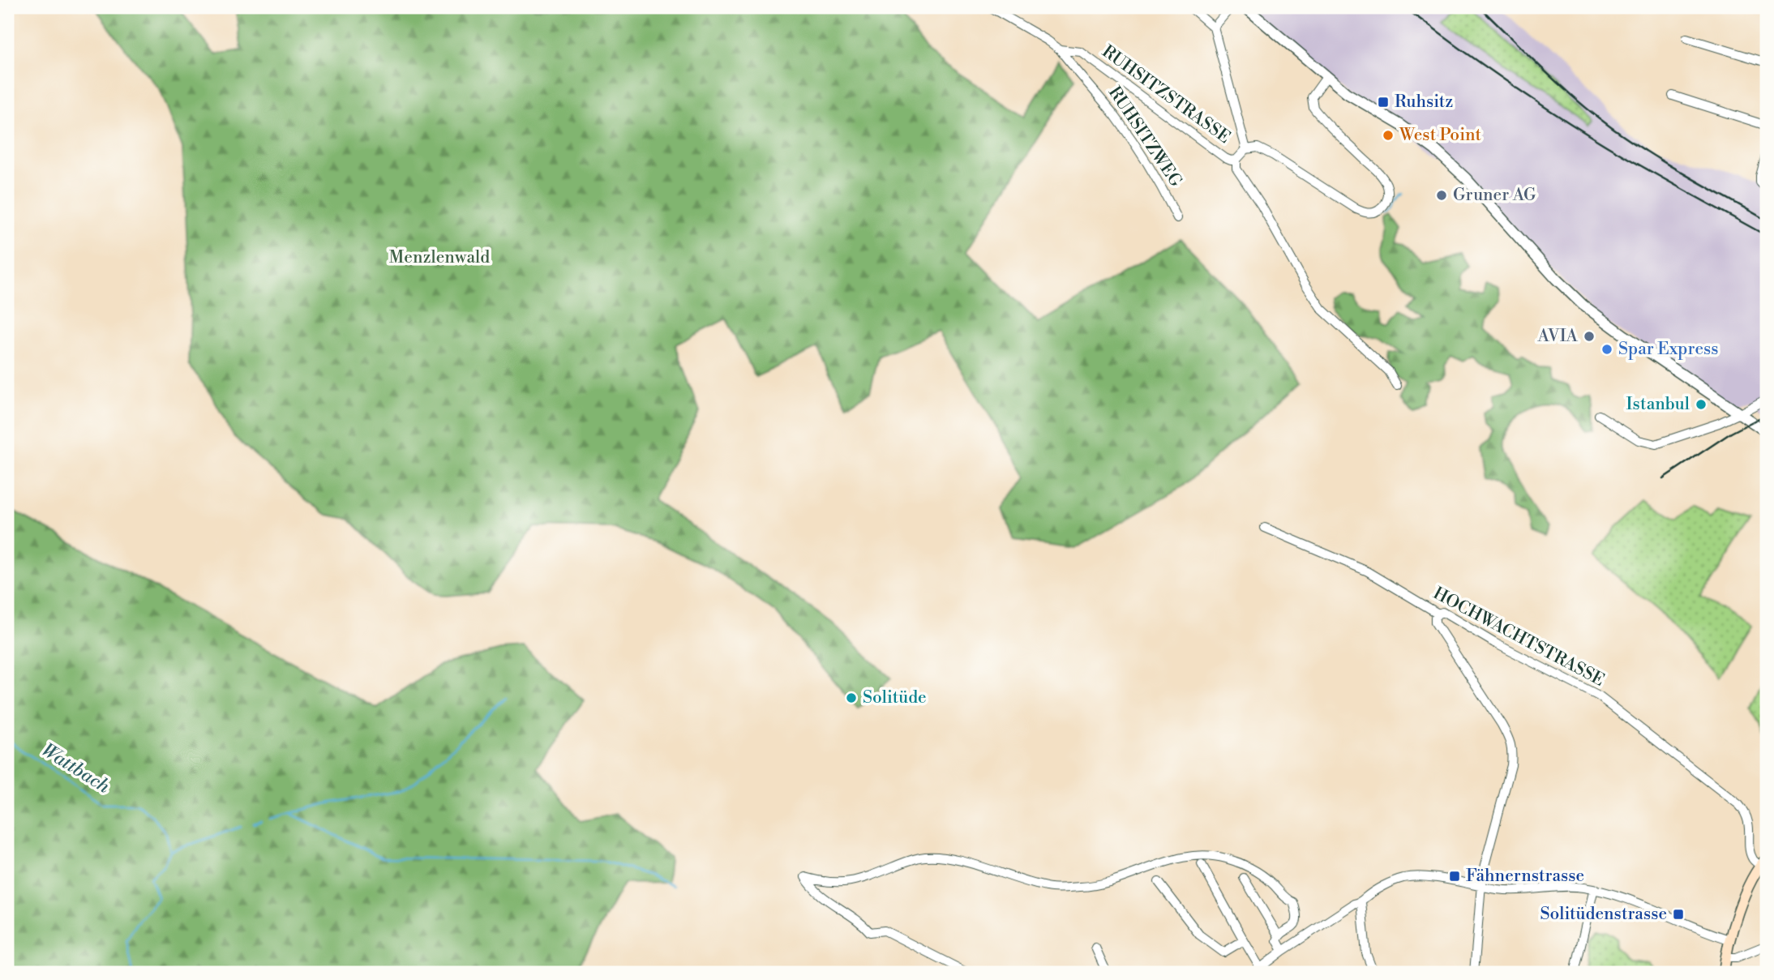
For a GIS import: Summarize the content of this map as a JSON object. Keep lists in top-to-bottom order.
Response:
{
  "streets": {
    "street": ["RUHSITZSTRASSE", "RUHSITZWEG", "HOCHWACHTSTRASSE"]
  },
  "crossings": [
    ["RUHSITZSTRASSE", "RUHSITZWEG"]
  ],
  "water": ["Wattbach"],
  "parks": ["Menzlenwald"],
  "places": {
    "transit": ["Ruhsitz", "Fähnernstrasse", "Solitüdenstrasse"],
    "other": [
      "West Point",
      "Gruner AG",
      "AVIA",
      "Spar Express",
      "Istanbul",
      "Solitüde"
    ]
  }
}
